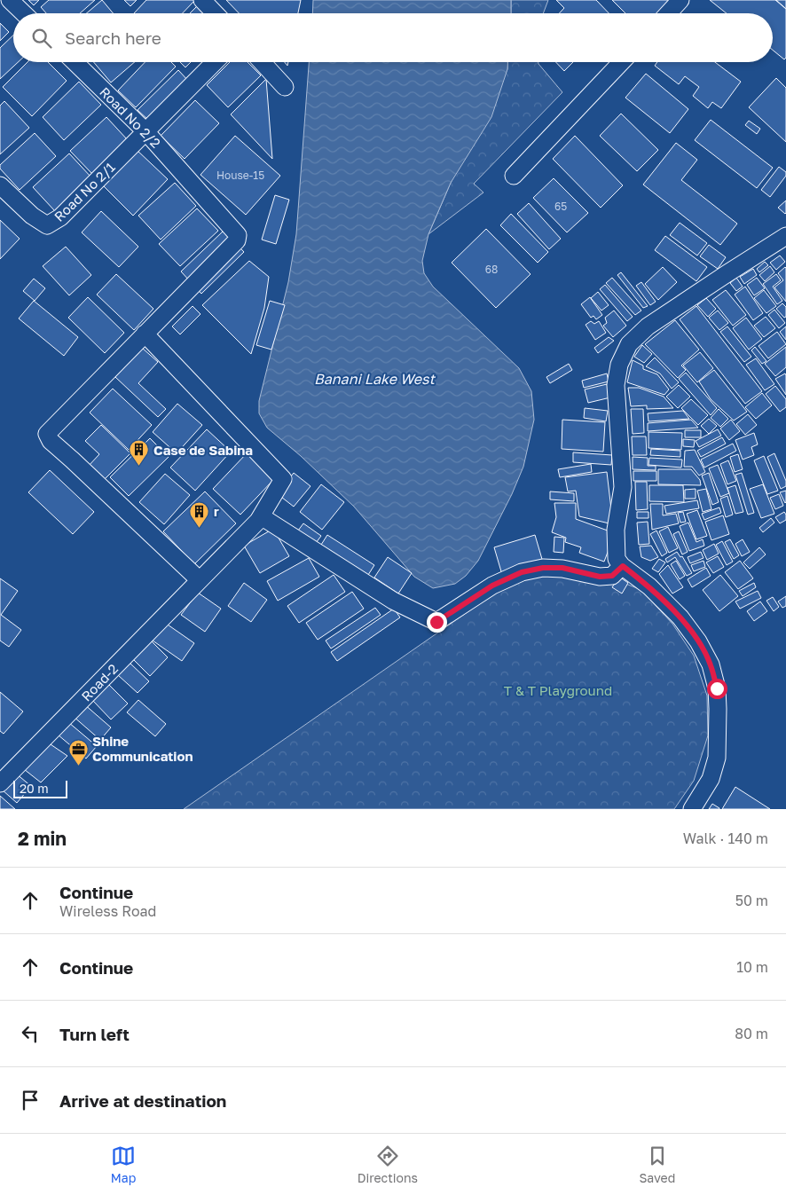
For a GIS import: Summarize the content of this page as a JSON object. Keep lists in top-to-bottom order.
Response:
{
  "streets": {
    "street": ["Road No 2/2", "Road No 2/1", "Road-2"]
  },
  "crossings": [
    ["Road No 2/2", "Road No 2/1"],
    ["Road No 2/2", "Road-2"]
  ],
  "water": ["Banani Lake West"],
  "parks": ["T & T Playground"],
  "places": {
    "building": ["Case de Sabina", "r"],
    "office": ["Shine Communication"]
  },
  "house_numbers": ["House-15", "65", "68"],
  "scale_bar": "20 m",
  "page": {
    "search": "Search here",
    "scale": "20 m",
    "heading": ["2 min", "Walk · 140 m"],
    "list": [
      ["Continue", "Wireless Road", "50 m"],
      ["Continue", "10 m"],
      ["Turn left", "80 m"],
      "Arrive at destination"
    ],
    "nav": ["Map", "Directions", "Saved"]
  }
}
